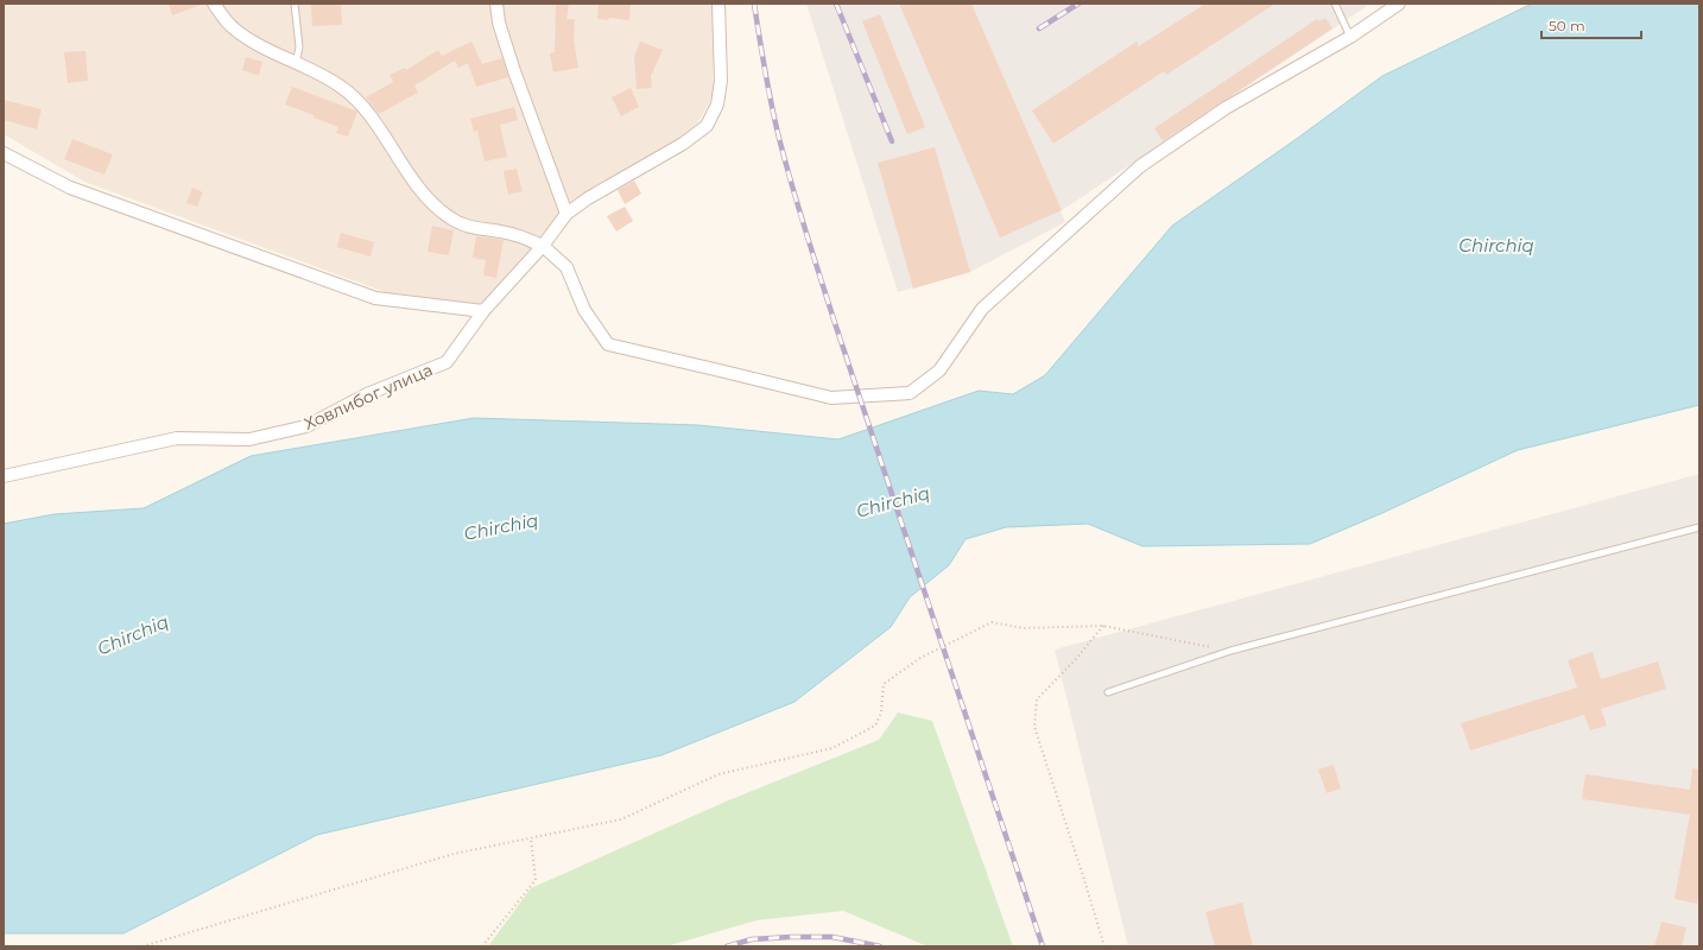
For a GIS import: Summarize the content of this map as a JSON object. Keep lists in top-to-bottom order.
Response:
{
  "streets": {
    "street": ["Ховлибог улица"]
  },
  "water": ["Chirchiq"],
  "scale_bar": "50 m"
}
